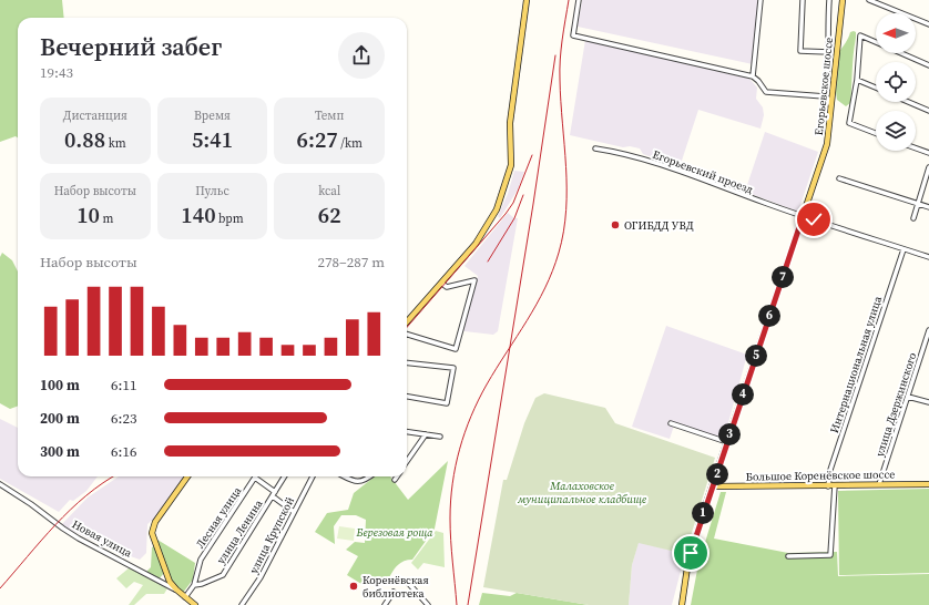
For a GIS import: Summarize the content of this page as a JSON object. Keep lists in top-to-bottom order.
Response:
{
  "streets": {
    "main road": ["Егорьевское шоссе", "Большое Коренёвское шоссе", "Новая улица"],
    "street": [
      "Егорьевский проезд",
      "Интернациональная улица",
      "улица Дзержинского",
      "Лесная улица",
      "улица Ленина",
      "улица Крупской"
    ]
  },
  "crossings": [
    ["Егорьевское шоссе", "Егорьевский проезд"],
    ["Егорьевское шоссе", "Большое Коренёвское шоссе"],
    ["Егорьевский проезд", "Интернациональная улица"],
    ["Интернациональная улица", "Большое Коренёвское шоссе"],
    ["улица Дзержинского", "Большое Коренёвское шоссе"],
    ["Лесная улица", "улица Ленина"],
    ["Лесная улица", "Новая улица"]
  ],
  "parks": ["Малаховское муниципальное кладбище", "Березовая роща"],
  "places": ["ОГИБДД УВД", "Коренёвская библиотека"],
  "north": "left",
  "page": {
    "heading": ["Вечерний забег", "19:43"],
    "stats": [
      ["Дистанция", "0.88 km"],
      ["Время", "5:41"],
      ["Темп", "6:27 /km"],
      ["Набор высоты", "10 m"],
      ["Пульс", "140 bpm"],
      ["kcal", "62"]
    ],
    "chart": ["Набор высоты", "278–287 m"],
    "pins": [
      "7",
      "6",
      "5",
      "4",
      "3",
      "2",
      "1"
    ],
    "list": [
      {
        "name": "100 m",
        "note": "6:11"
      },
      {
        "name": "200 m",
        "note": "6:23"
      },
      {
        "name": "300 m",
        "note": "6:16"
      }
    ]
  }
}
